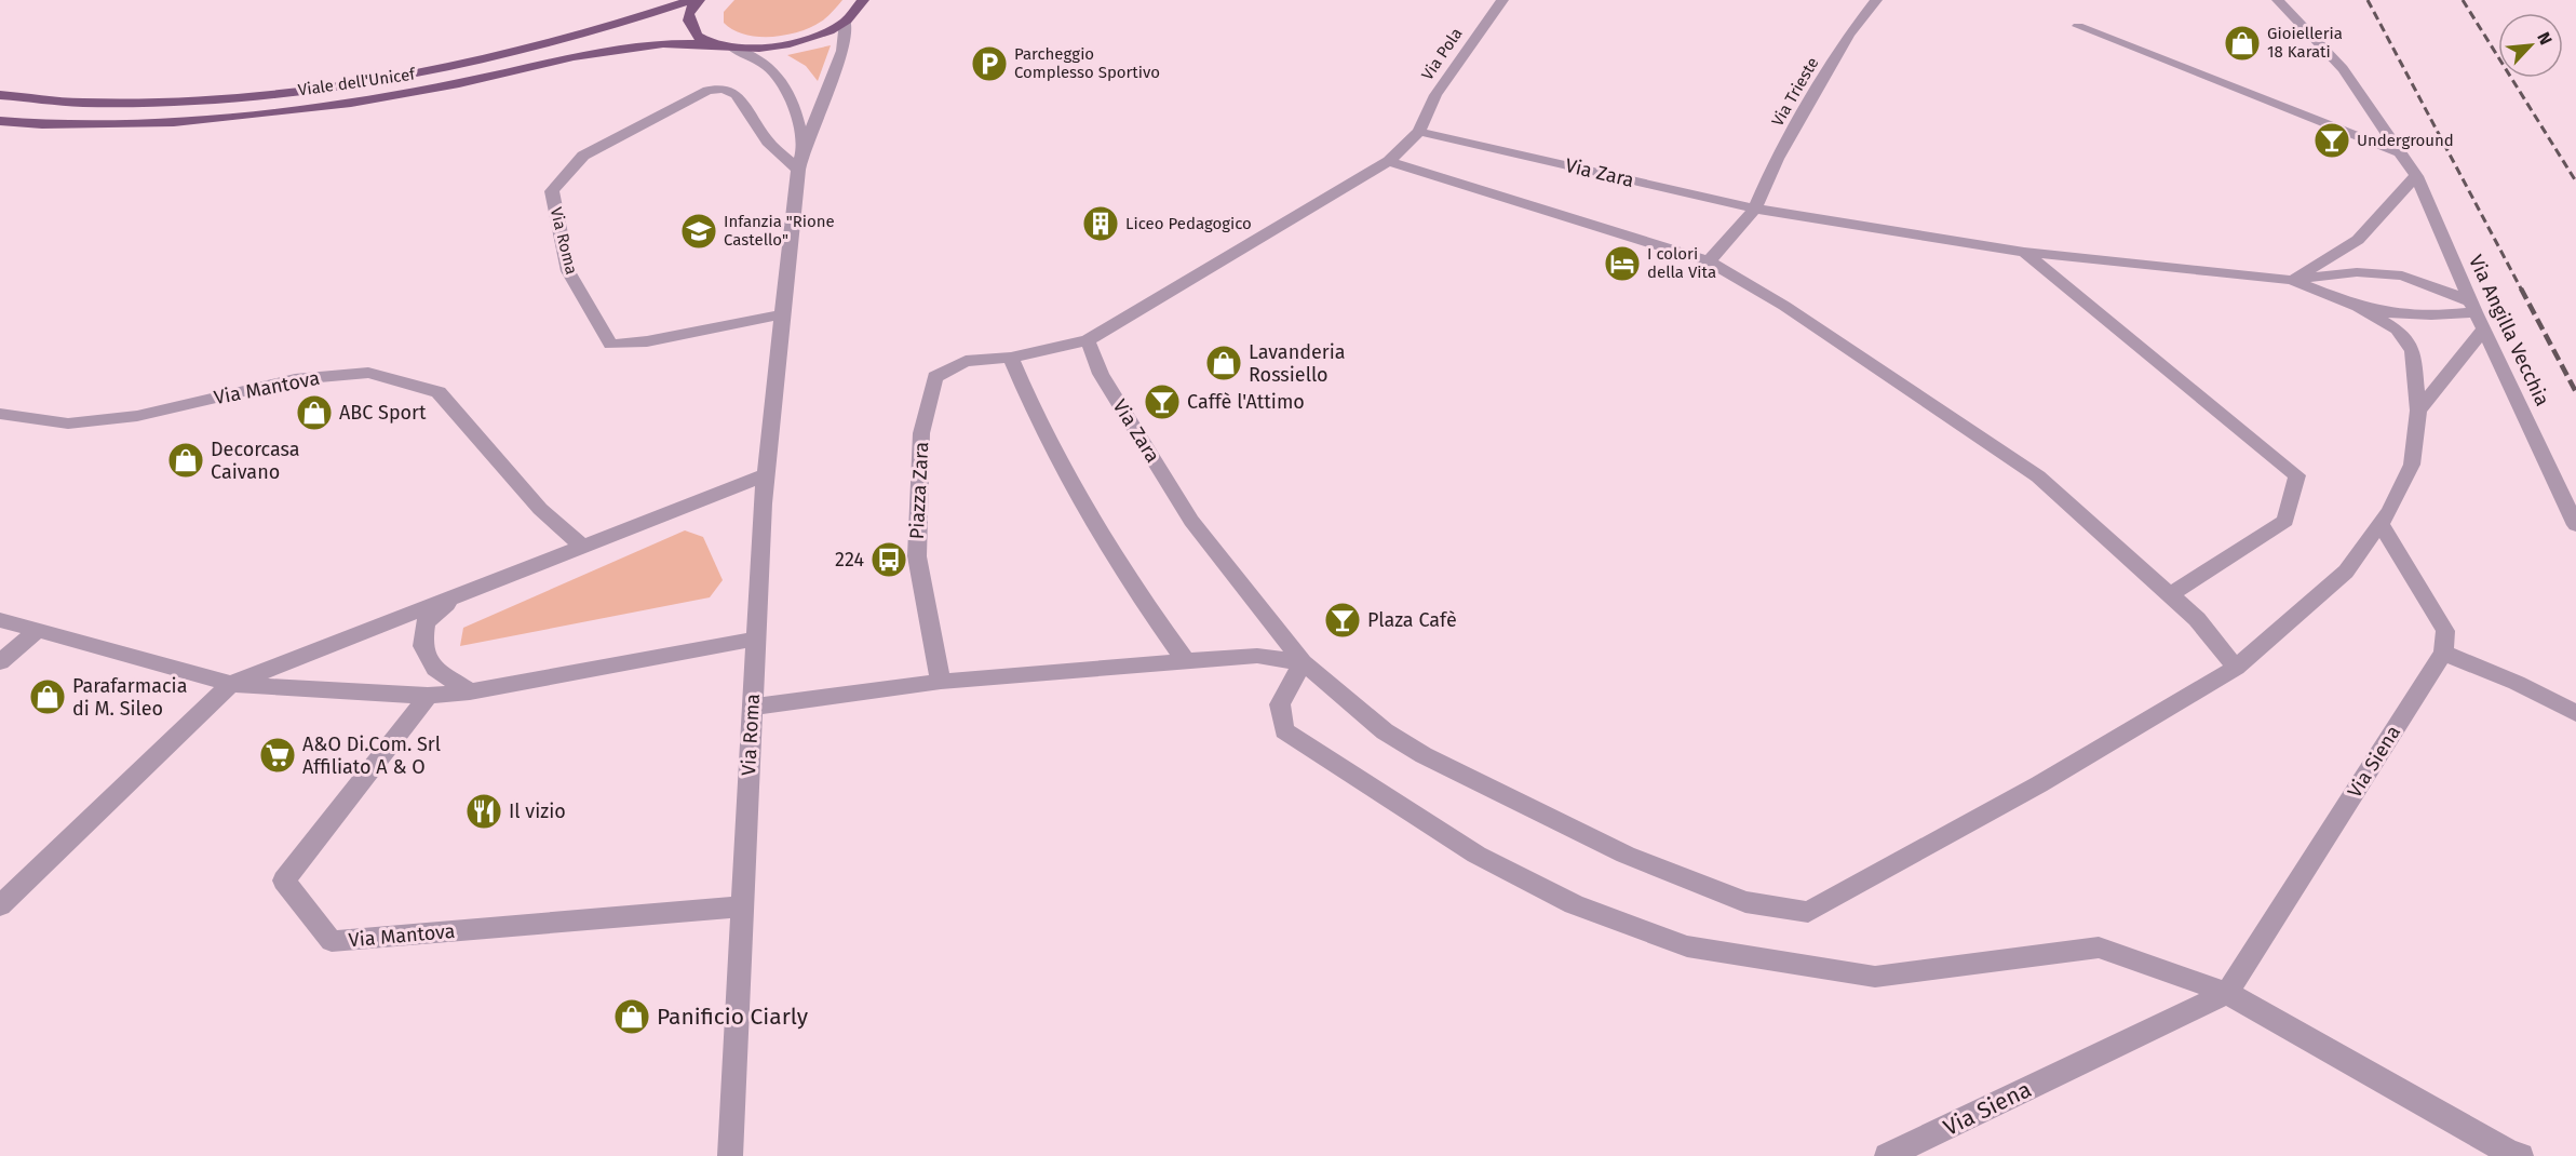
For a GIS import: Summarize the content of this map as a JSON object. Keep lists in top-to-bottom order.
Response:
{
  "streets": {
    "main road": ["Viale dell'Unicef", "Via Roma"],
    "street": [
      "Via Pola",
      "Via Trieste",
      "Via Zara",
      "Via Angilla Vecchia",
      "Via Mantova",
      "Piazza Zara",
      "Via Siena"
    ]
  },
  "crossings": [
    ["Via Pola", "Via Zara"],
    ["Viale dell'Unicef", "Via Roma"],
    ["Via Trieste", "Via Zara"],
    ["Via Zara", "Piazza Zara"],
    ["Via Roma", "Via Mantova"]
  ],
  "places": {
    "shop": [
      "Gioielleria 18 Karati",
      "Lavanderia Rossiello",
      "ABC Sport",
      "Decorcasa Caivano",
      "Parafarmacia di M. Sileo",
      "Panificio Ciarly"
    ],
    "parking": ["Parcheggio Complesso Sportivo"],
    "bar": ["Underground", "Caffè l'Attimo", "Plaza Cafè"],
    "building": ["Liceo Pedagogico"],
    "school or university": ["Infanzia \"Rione Castello\""],
    "hotel": ["I colori della Vita"],
    "bus stop": ["224"],
    "supermarket": ["A&O Di.Com. Srl Affiliato A & O"],
    "restaurant": ["Il vizio"]
  },
  "north": "top right"
}
